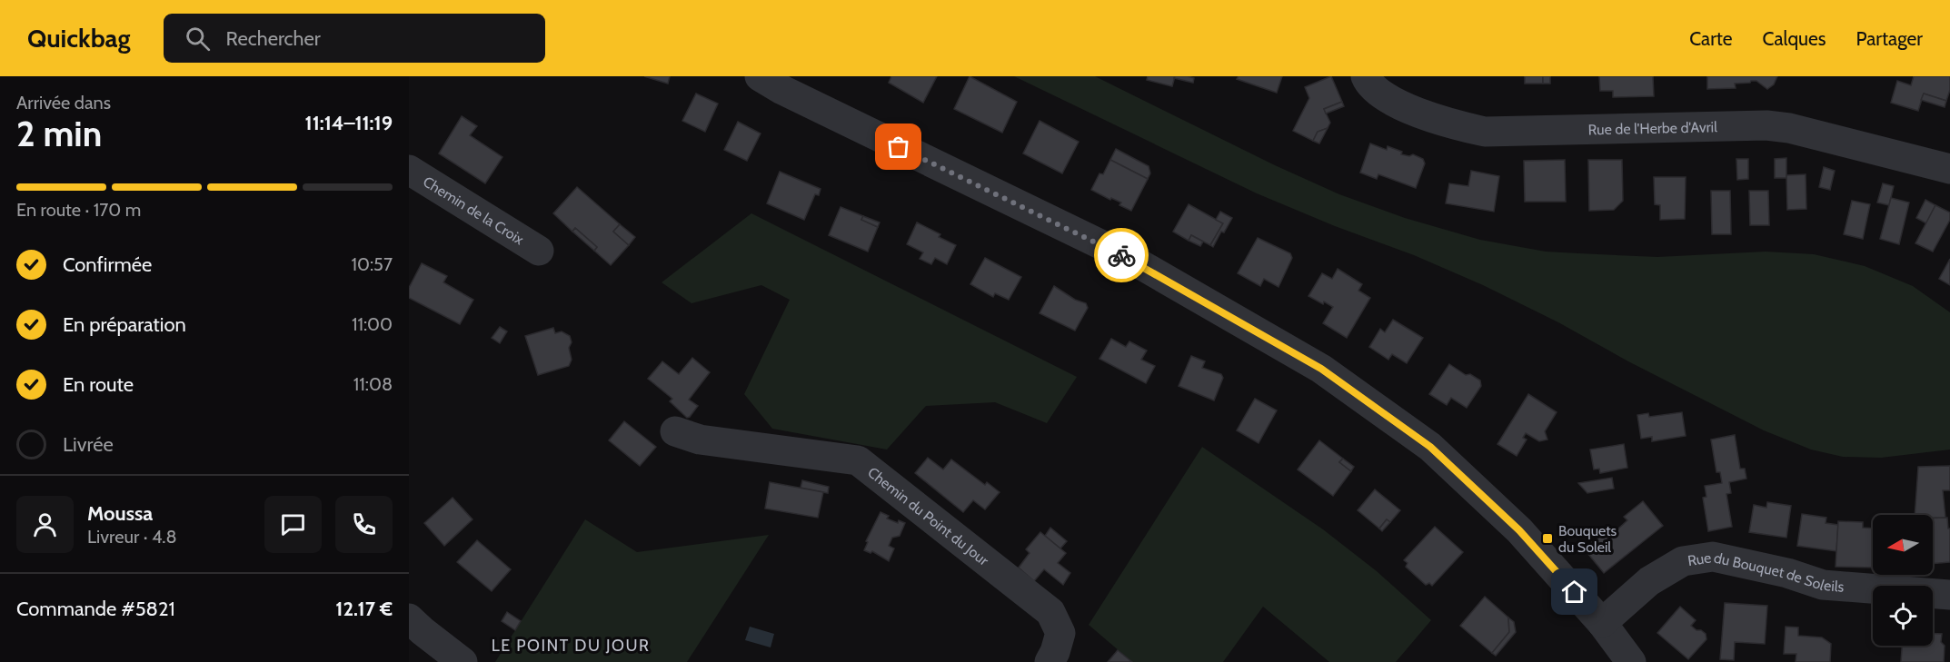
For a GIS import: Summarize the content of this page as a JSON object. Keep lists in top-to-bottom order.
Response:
{
  "streets": {
    "street": [
      "Rue de l'Herbe d'Avril",
      "Chemin de la Croix",
      "Chemin du Point du Jour",
      "Rue du Bouquet de Soleils"
    ]
  },
  "districts": ["LE POINT DU JOUR"],
  "places": {
    "transit": ["Bouquets du Soleil"]
  },
  "north": "left",
  "page": {
    "header": "Quickbag",
    "search": "Rechercher",
    "nav": ["Carte", "Calques", "Partager"],
    "heading": ["2 min", "Arrivée dans", "11:14–11:19"],
    "panel": [
      "Moussa",
      "Livreur · 4.8",
      "Commande #5821",
      "12.17 €"
    ],
    "bar": "En route · 170 m",
    "list": [
      ["Confirmée", "10:57"],
      ["En préparation", "11:00"],
      ["En route", "11:08"],
      "Livrée"
    ]
  }
}
